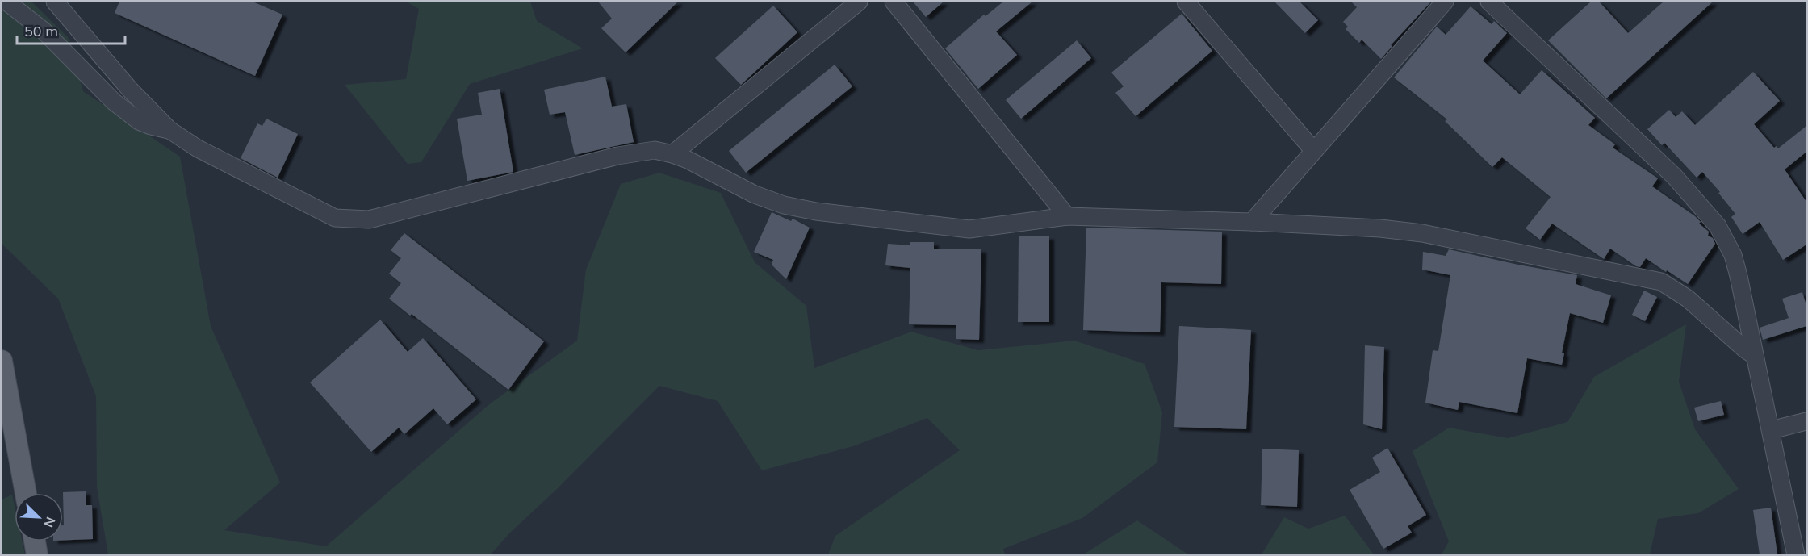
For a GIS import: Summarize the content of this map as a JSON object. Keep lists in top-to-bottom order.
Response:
{
  "scale_bar": "50 m",
  "north": "bottom right"
}
